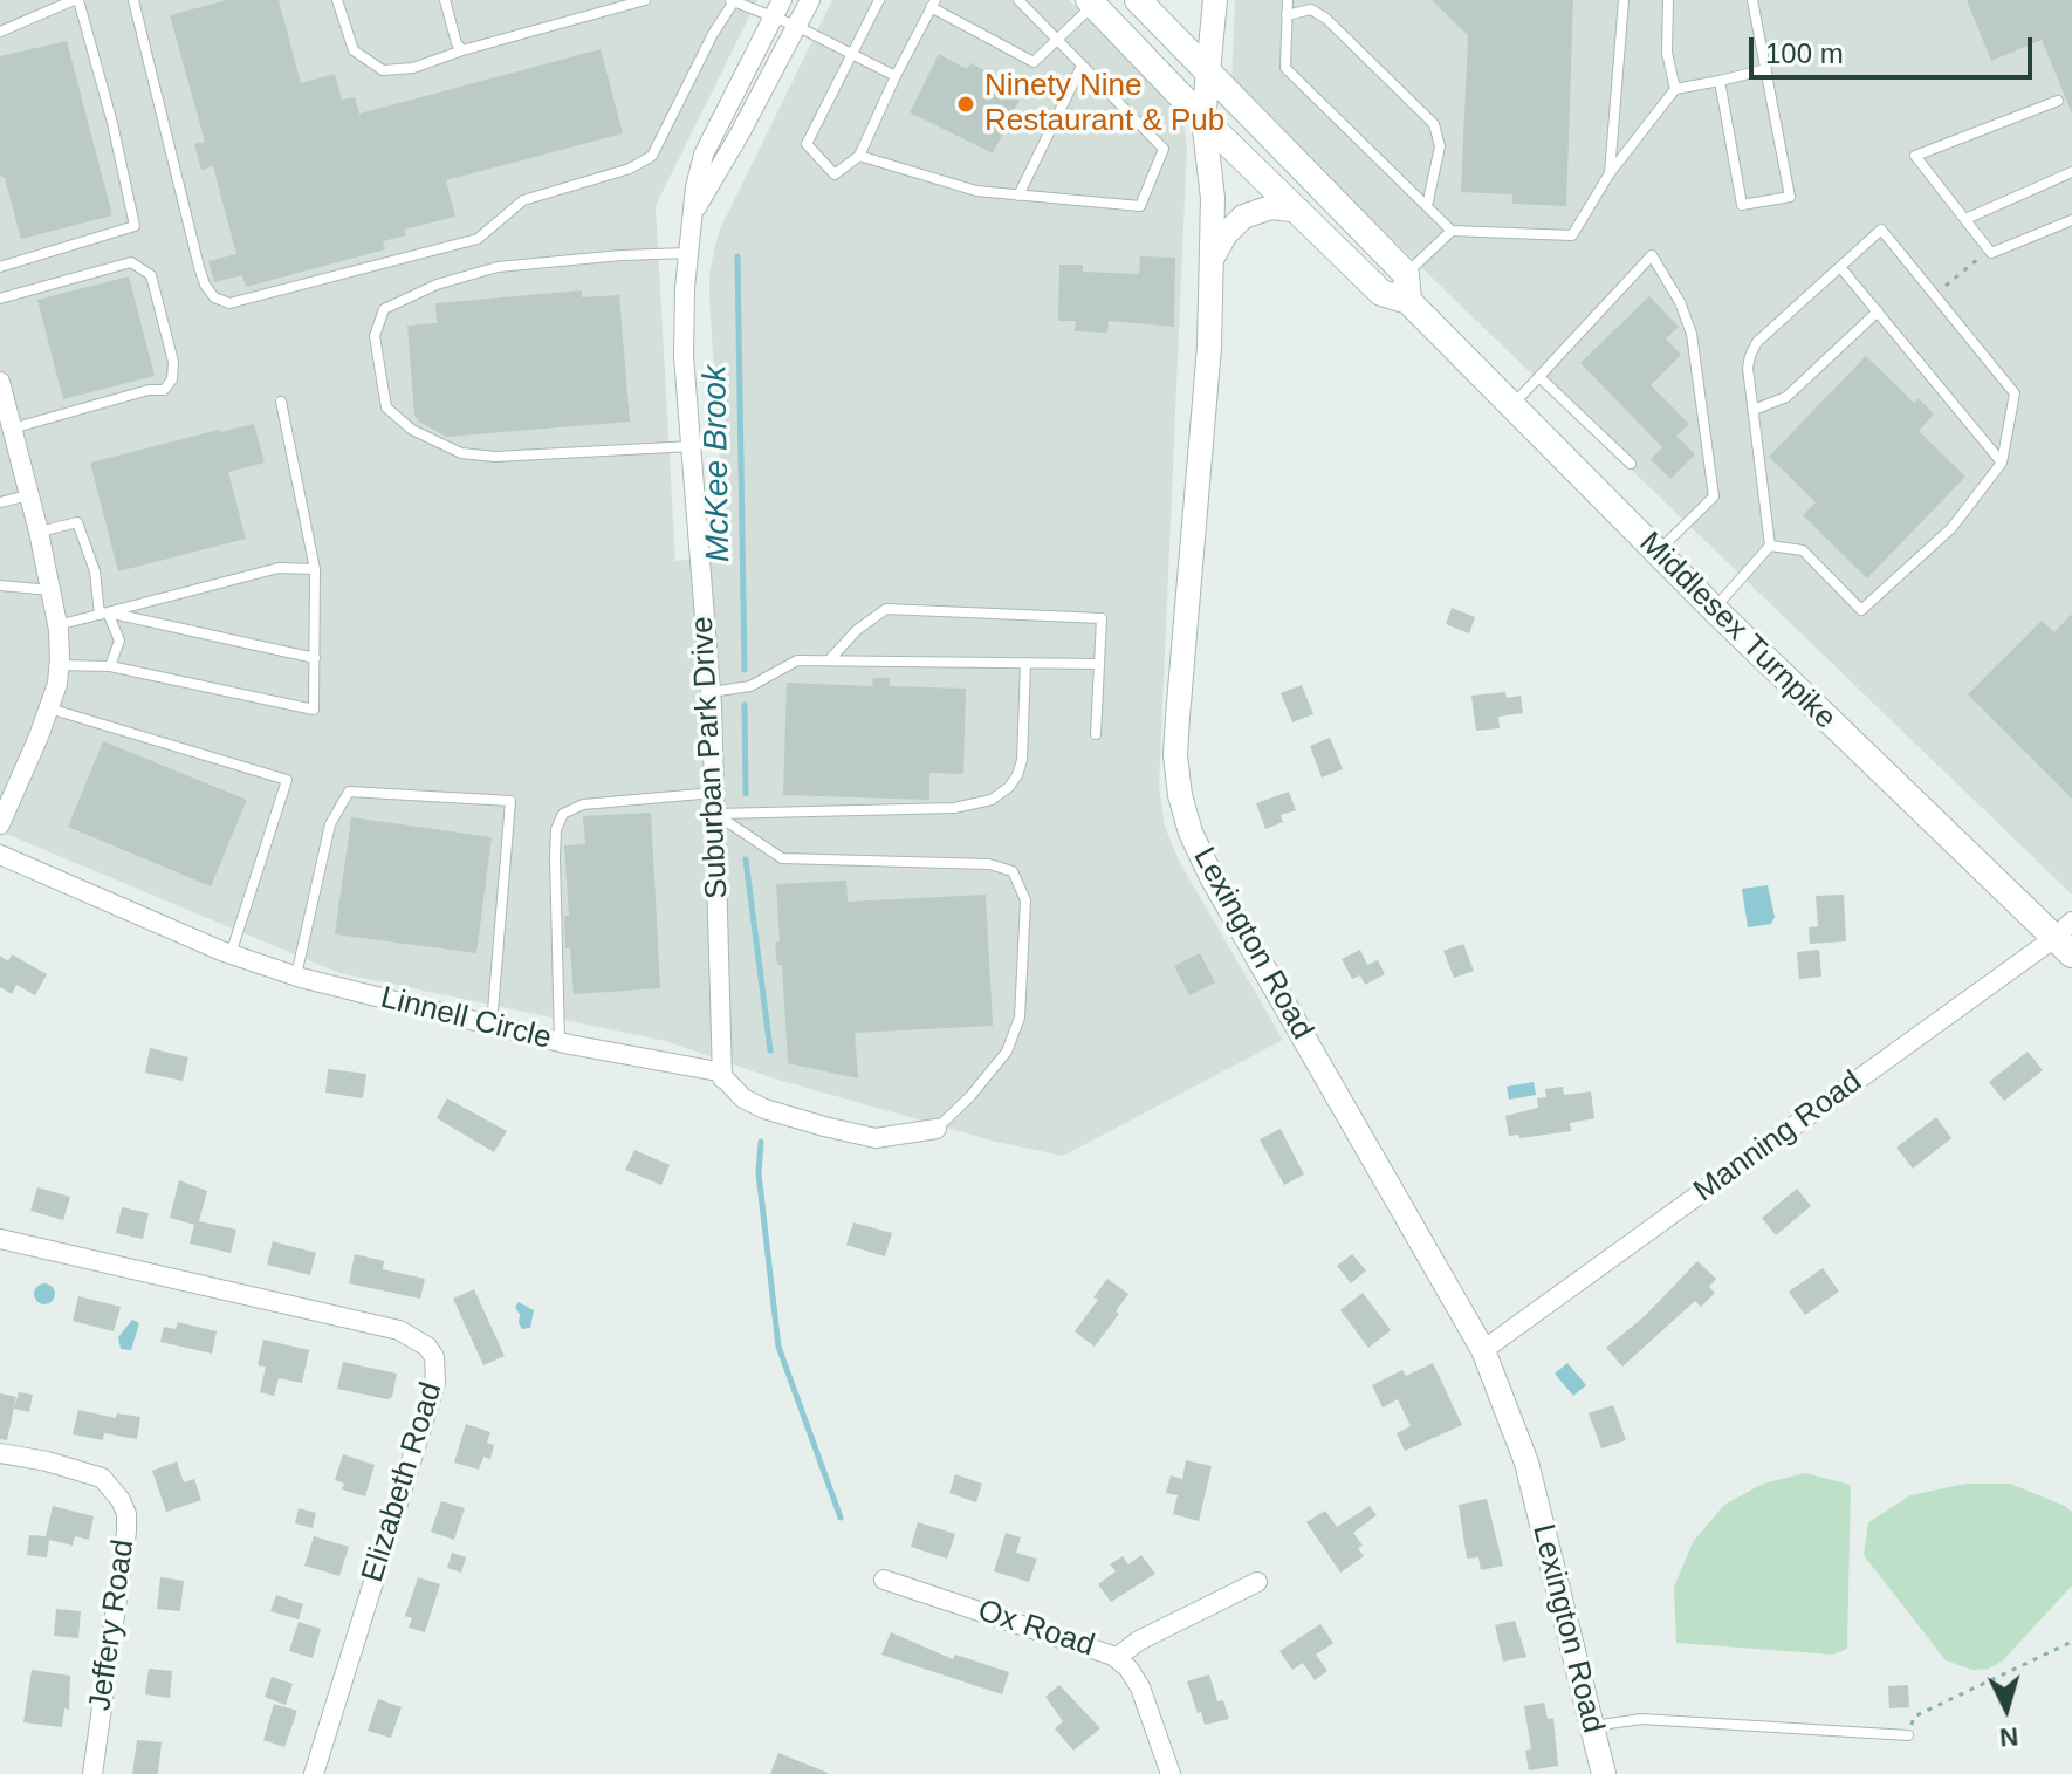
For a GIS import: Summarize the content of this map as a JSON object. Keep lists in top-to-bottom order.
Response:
{
  "streets": {
    "main road": ["Middlesex Turnpike"],
    "street": [
      "Suburban Park Drive",
      "Lexington Road",
      "Linnell Circle",
      "Manning Road",
      "Elizabeth Road",
      "Jeffery Road",
      "Ox Road"
    ]
  },
  "crossings": [
    ["Middlesex Turnpike", "Lexington Road"],
    ["Middlesex Turnpike", "Manning Road"],
    ["Suburban Park Drive", "Linnell Circle"],
    ["Lexington Road", "Manning Road"]
  ],
  "water": ["McKee Brook"],
  "places": ["Ninety Nine Restaurant & Pub"],
  "scale_bar": "100 m",
  "north": "bottom"
}
